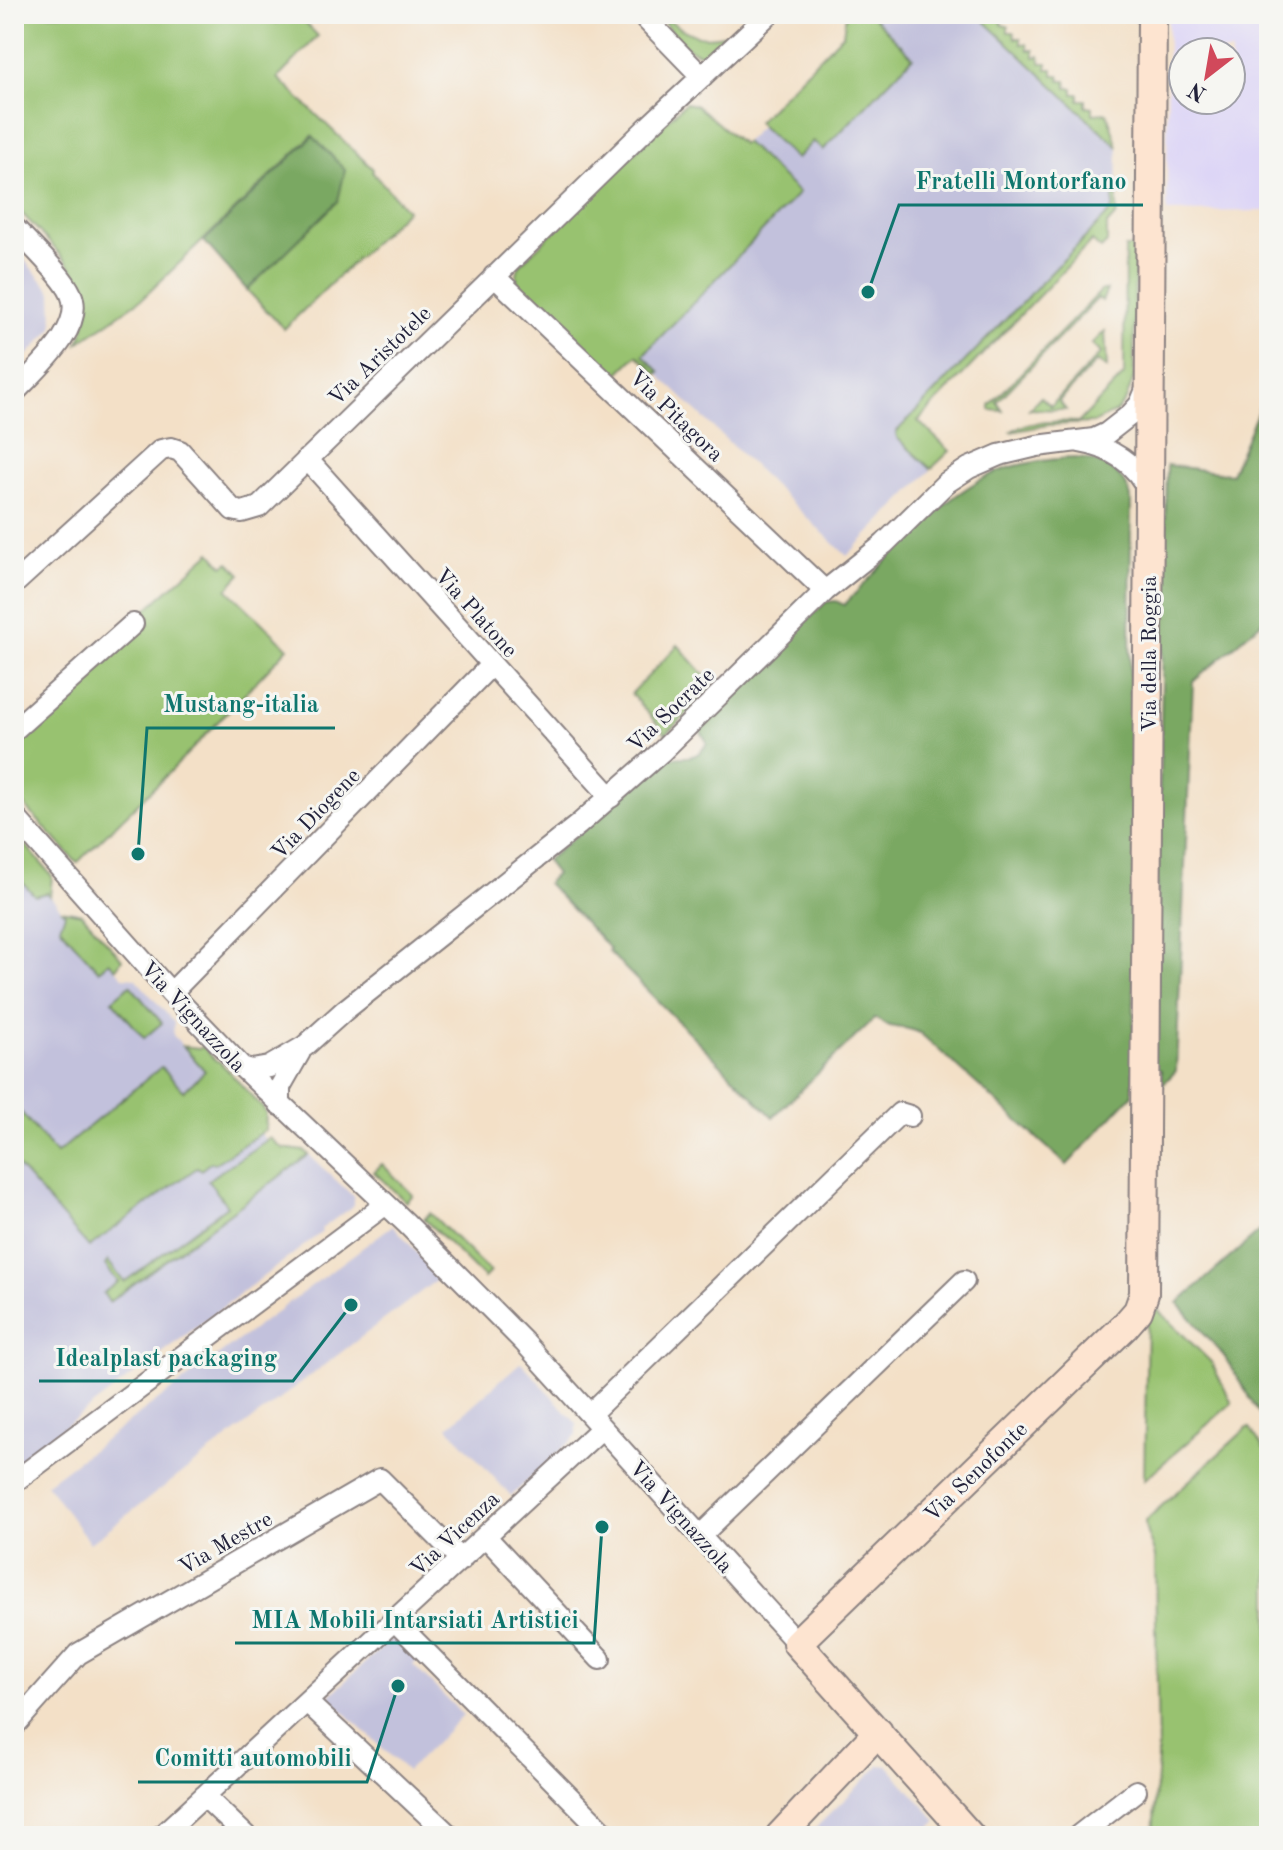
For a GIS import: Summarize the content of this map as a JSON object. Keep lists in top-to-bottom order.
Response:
{
  "streets": {
    "street": [
      "Via Aristotele",
      "Via Pitagora",
      "Via Platone",
      "Via della Roggia",
      "Via Socrate",
      "Via Diogene",
      "Via Vignazzola",
      "Via Senofonte",
      "Via Vicenza",
      "Via Mestre"
    ]
  },
  "crossings": [
    ["Via Aristotele", "Via Pitagora"],
    ["Via Aristotele", "Via Platone"],
    ["Via Pitagora", "Via Socrate"],
    ["Via Platone", "Via Socrate"],
    ["Via Platone", "Via Diogene"],
    ["Via della Roggia", "Via Socrate"],
    ["Via della Roggia", "Via Senofonte"],
    ["Via Socrate", "Via Vignazzola"],
    ["Via Diogene", "Via Vignazzola"],
    ["Via Vignazzola", "Via Senofonte"],
    ["Via Vignazzola", "Via Vicenza"],
    ["Via Vicenza", "Via Mestre"]
  ],
  "places": [
    "Fratelli Montorfano",
    "Mustang-italia",
    "Idealplast packaging",
    "MIA Mobili Intarsiati Artistici",
    "Comitti automobili"
  ],
  "north": "bottom left"
}
